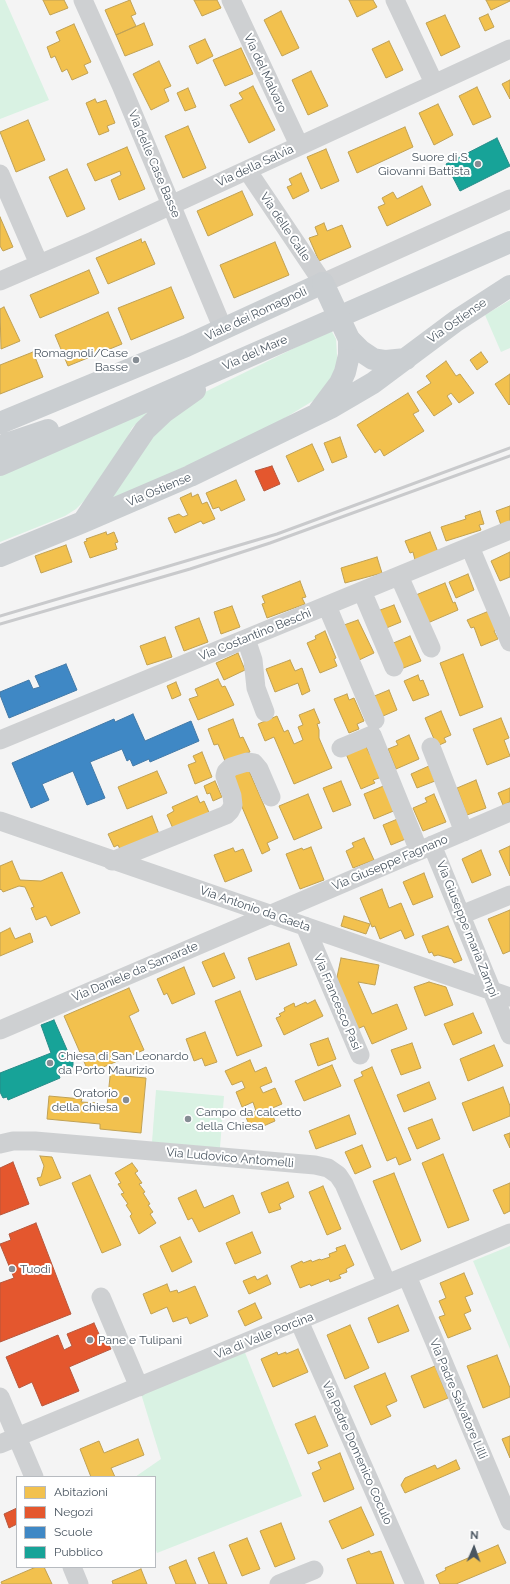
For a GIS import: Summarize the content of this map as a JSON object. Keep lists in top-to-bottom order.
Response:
{
  "streets": {
    "main road": ["Viale dei Romagnoli", "Via Ostiense", "Via del Mare"],
    "street": [
      "Via del Malvaro",
      "Via delle Case Basse",
      "Via della Salvia",
      "Via delle Calle",
      "Via Costantino Beschi",
      "Via Giuseppe Fagnano",
      "Via Antonio da Gaeta",
      "Via Giuseppe maria Zampi",
      "Via Daniele da Samarate",
      "Via Francesco Pasi",
      "Via Ludovico Antomelli",
      "Via di Valle Porcina",
      "Via Padre Salvatore Lilli",
      "Via Padre Domenico Coculo"
    ]
  },
  "crossings": [
    ["Via del Malvaro", "Via della Salvia"],
    ["Via delle Case Basse", "Via della Salvia"],
    ["Via delle Case Basse", "Viale dei Romagnoli"],
    ["Via della Salvia", "Via delle Calle"],
    ["Via delle Calle", "Viale dei Romagnoli"],
    ["Via delle Calle", "Via Ostiense"],
    ["Viale dei Romagnoli", "Via Ostiense"],
    ["Via Giuseppe Fagnano", "Via Antonio da Gaeta"],
    ["Via Giuseppe Fagnano", "Via Giuseppe maria Zampi"],
    ["Via Giuseppe Fagnano", "Via Daniele da Samarate"],
    ["Via Antonio da Gaeta", "Via Giuseppe maria Zampi"],
    ["Via Antonio da Gaeta", "Via Daniele da Samarate"],
    ["Via Antonio da Gaeta", "Via Francesco Pasi"],
    ["Via Ludovico Antomelli", "Via di Valle Porcina"],
    ["Via di Valle Porcina", "Via Padre Salvatore Lilli"],
    ["Via di Valle Porcina", "Via Padre Domenico Coculo"]
  ],
  "places": [
    "Suore di S. Giovanni Battista",
    "Romagnoli/Case Basse",
    "Chiesa di San Leonardo da Porto Maurizio",
    "Oratorio della chiesa",
    "Campo da calcetto della Chiesa",
    "Tuodì",
    "Pane e Tulipani"
  ],
  "legend": [
    "Abitazioni",
    "Negozi",
    "Scuole",
    "Pubblico"
  ],
  "north": "top"
}
